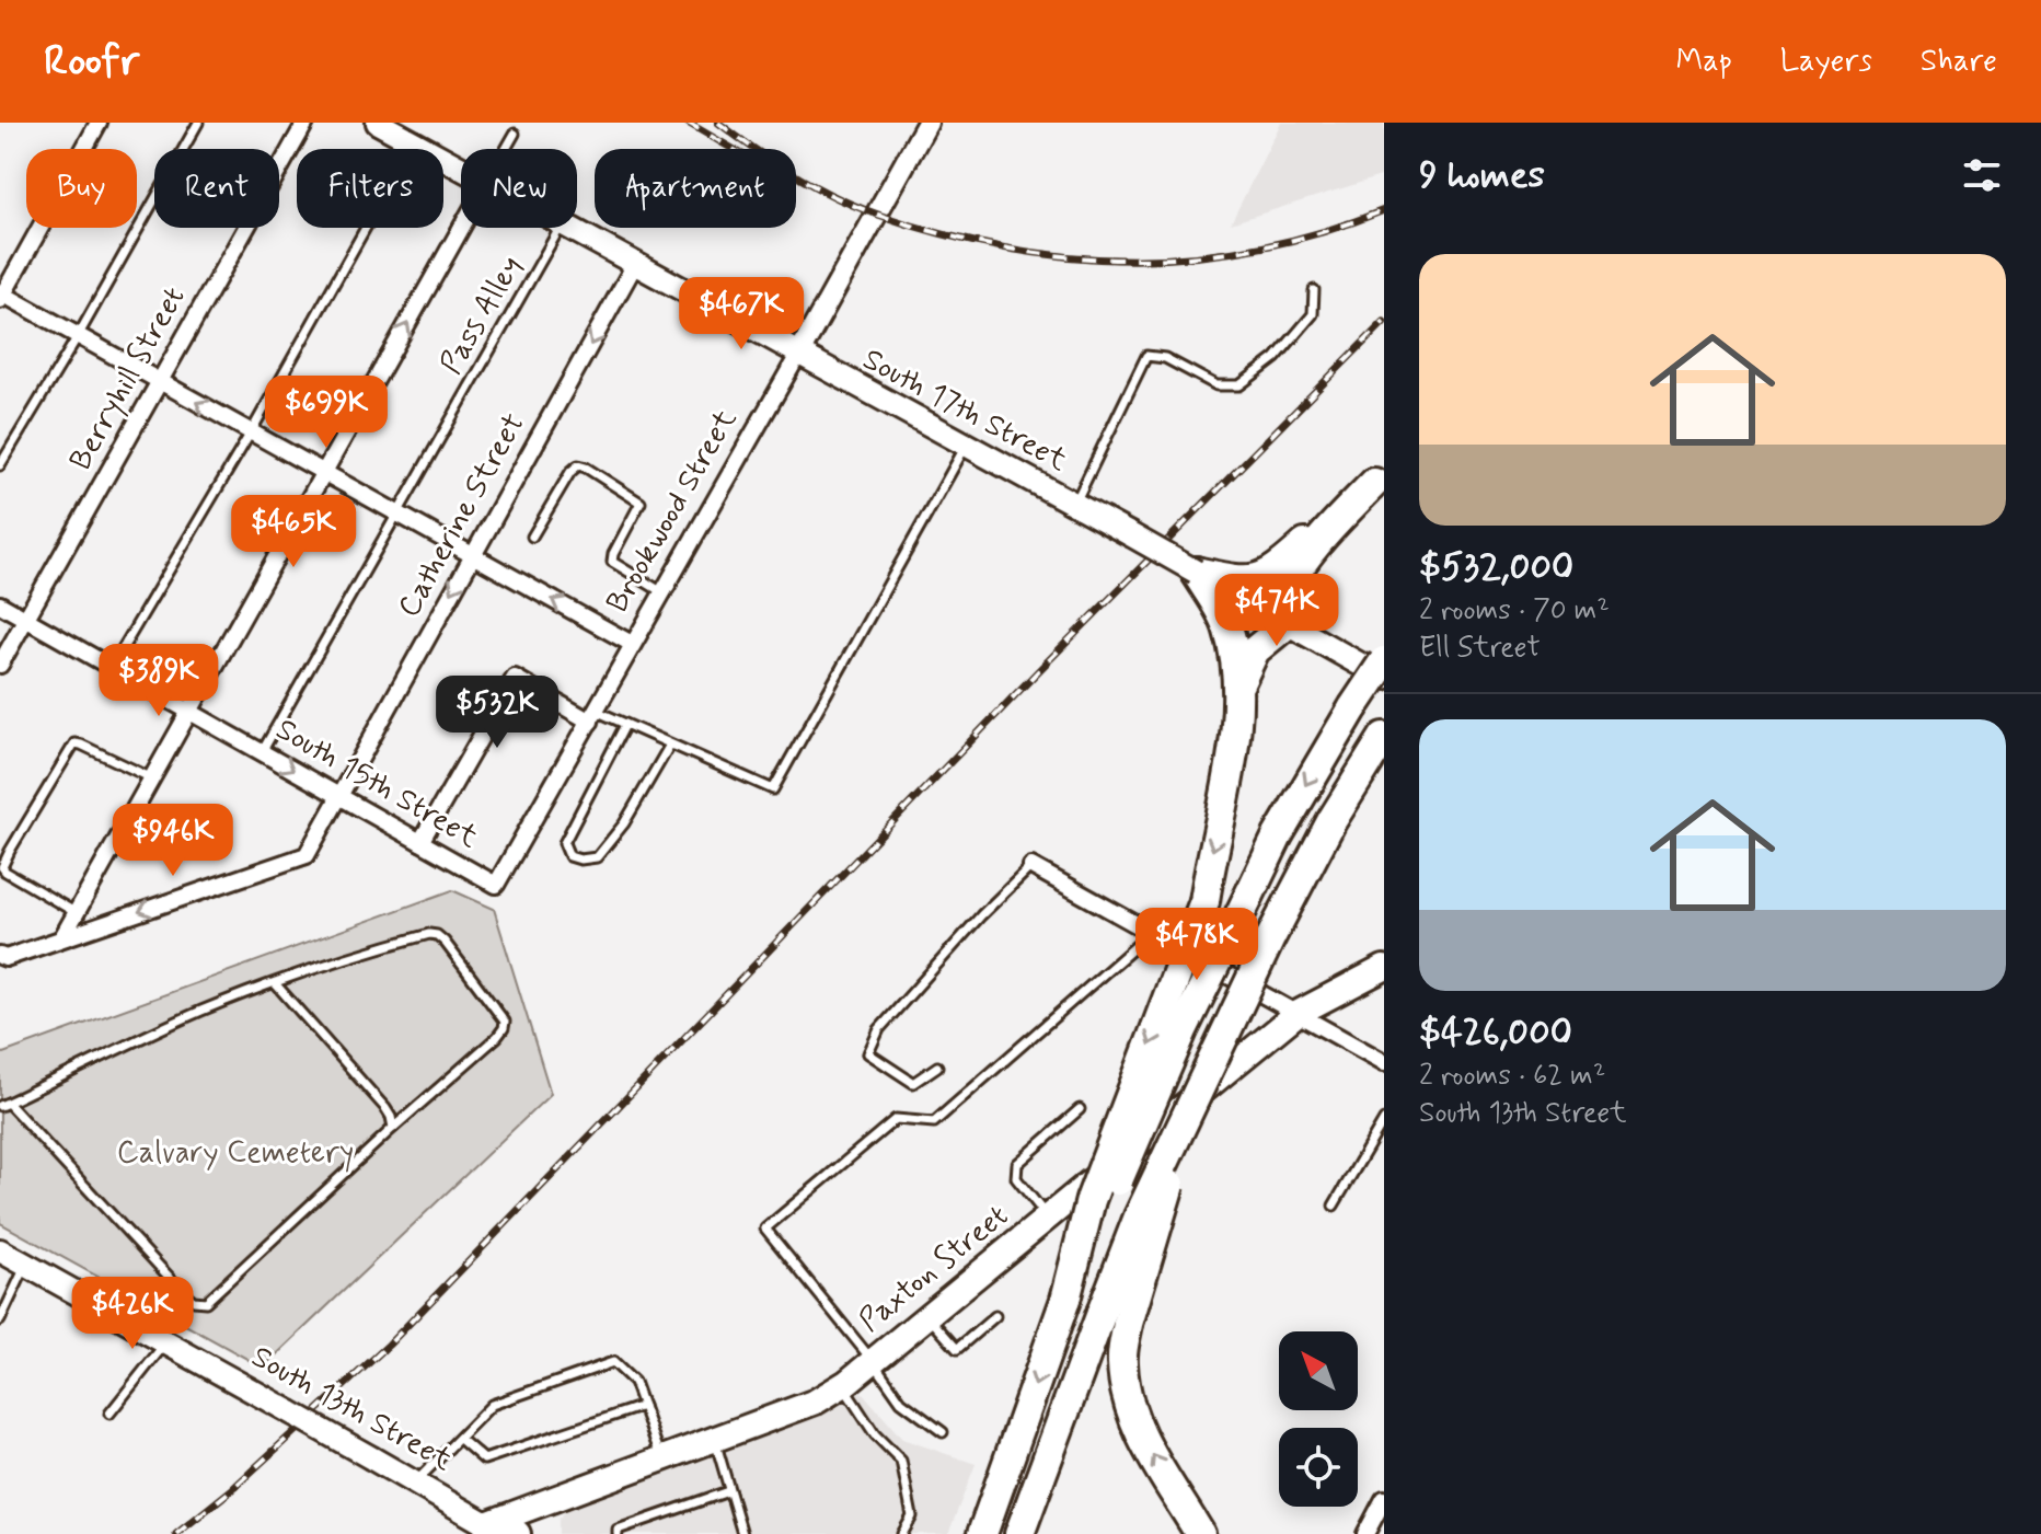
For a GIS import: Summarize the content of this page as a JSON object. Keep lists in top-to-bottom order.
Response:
{
  "streets": {
    "highway": ["South 13th Street"],
    "main road": ["South 17th Street", "Paxton Street"],
    "street": [
      "Berryhill Street",
      "Brookwood Street",
      "Catherine Street",
      "South 15th Street"
    ],
    "lane": ["Pass Alley"]
  },
  "crossings": [
    ["Pass Alley", "South 15th Street"],
    ["Berryhill Street", "South 15th Street"],
    ["South 17th Street", "Brookwood Street"],
    ["South 17th Street", "Catherine Street"],
    ["Brookwood Street", "South 15th Street"],
    ["Catherine Street", "South 15th Street"],
    ["Paxton Street", "South 13th Street"]
  ],
  "one_way": ["Catherine Street"],
  "parks": ["Calvary Cemetery"],
  "north": "top left",
  "page": {
    "header": "Roofr",
    "nav": ["Map", "Layers", "Share"],
    "heading": "9 homes",
    "chip": [
      "Buy",
      "Rent",
      "Filters",
      "New",
      "Apartment"
    ],
    "list": [
      {
        "name": "$532,000",
        "note": "2 rooms · 70 m² · Ell Street"
      },
      {
        "name": "$426,000",
        "note": "2 rooms · 62 m² · South 13th Street"
      }
    ],
    "price": [
      "$467K",
      "$699K",
      "$465K",
      "$474K",
      "$389K",
      "$532K",
      "$946K",
      "$478K",
      "$426K"
    ]
  }
}
